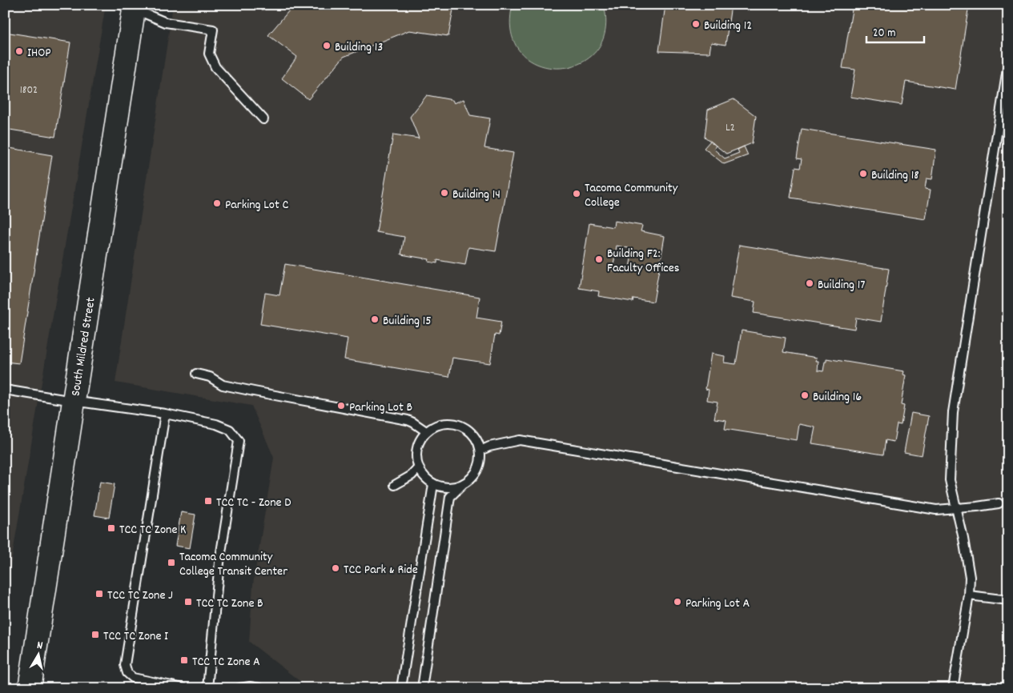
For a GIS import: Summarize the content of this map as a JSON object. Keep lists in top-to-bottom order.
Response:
{
  "streets": {
    "main road": ["South Mildred Street"]
  },
  "places": {
    "other": [
      "Building 12",
      "Building 13",
      "IHOP",
      "Building 18",
      "Building 14",
      "Tacoma Community College",
      "Parking Lot C",
      "Building F2: Faculty Offices",
      "Building 17",
      "Building 15",
      "Building 16",
      "Parking Lot B",
      "TCC Park & Ride",
      "Parking Lot A"
    ],
    "transit": [
      "TCC TC - Zone D",
      "TCC TC Zone K",
      "Tacoma Community College Transit Center",
      "TCC TC Zone J",
      "TCC TC Zone B",
      "TCC TC Zone I",
      "TCC TC Zone A"
    ]
  },
  "house_numbers": ["1802", "L2"],
  "scale_bar": "20 m",
  "north": "top"
}
